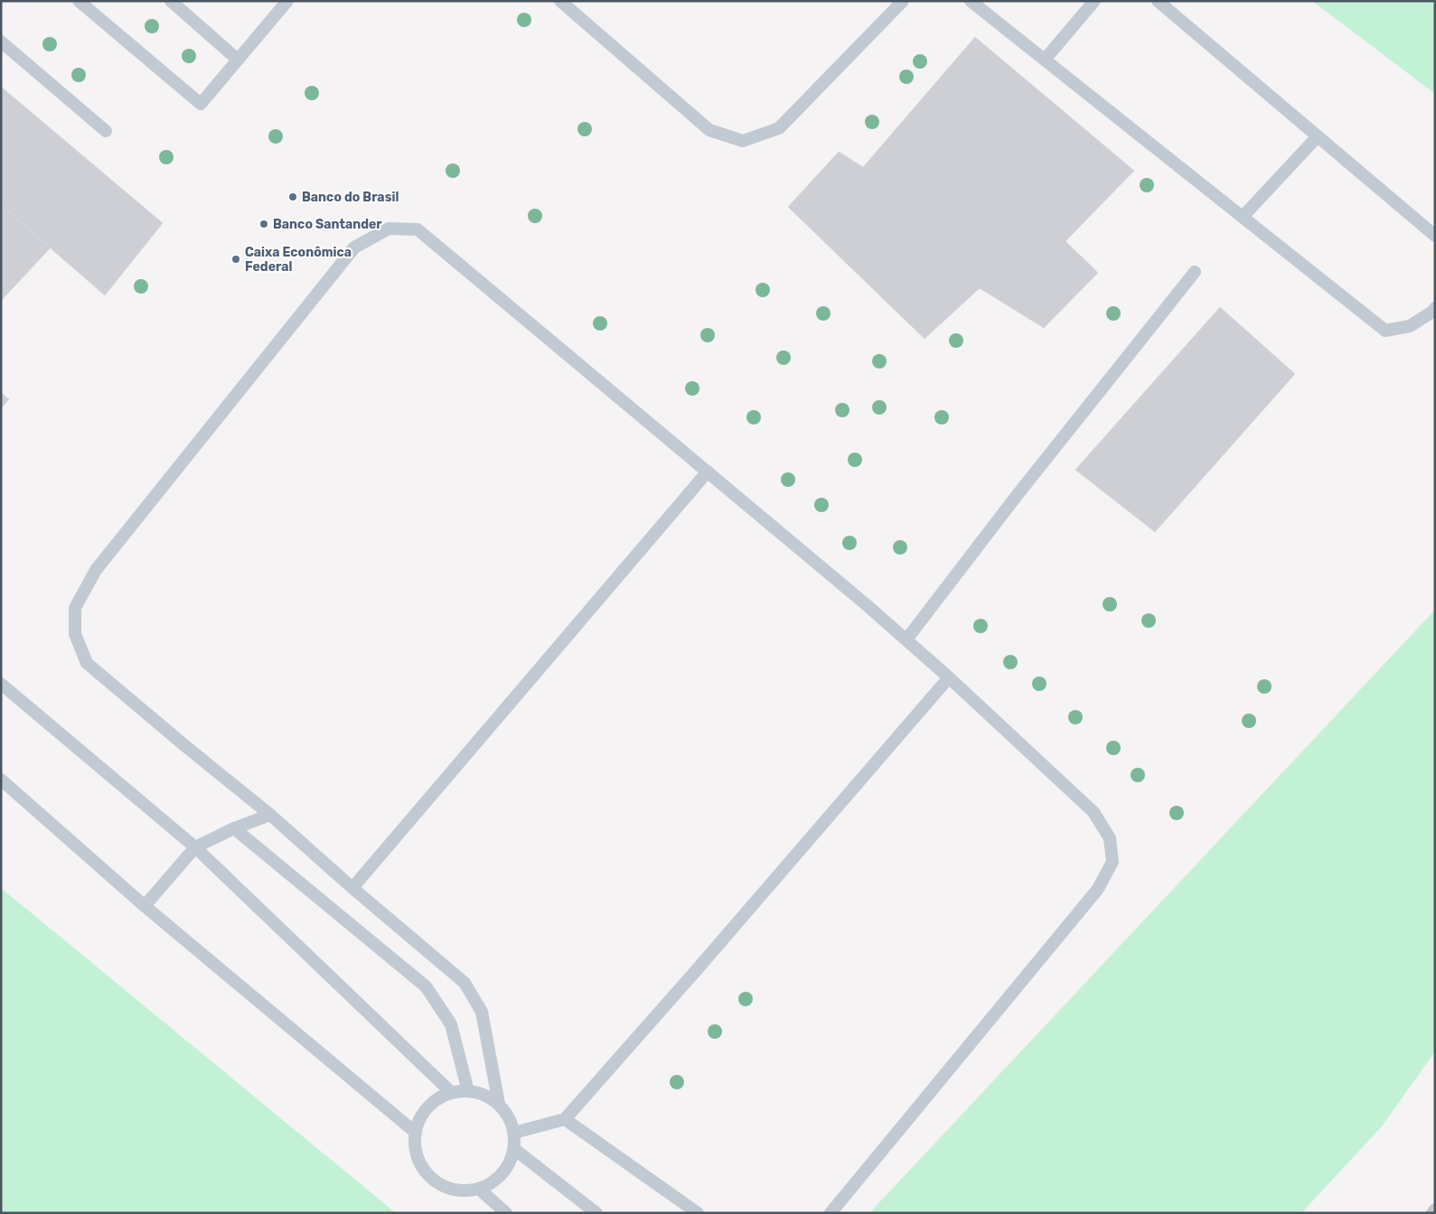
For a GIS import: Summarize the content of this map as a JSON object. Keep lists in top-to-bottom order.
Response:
{
  "places": ["Banco do Brasil", "Banco Santander", "Caixa Econômica Federal"]
}
